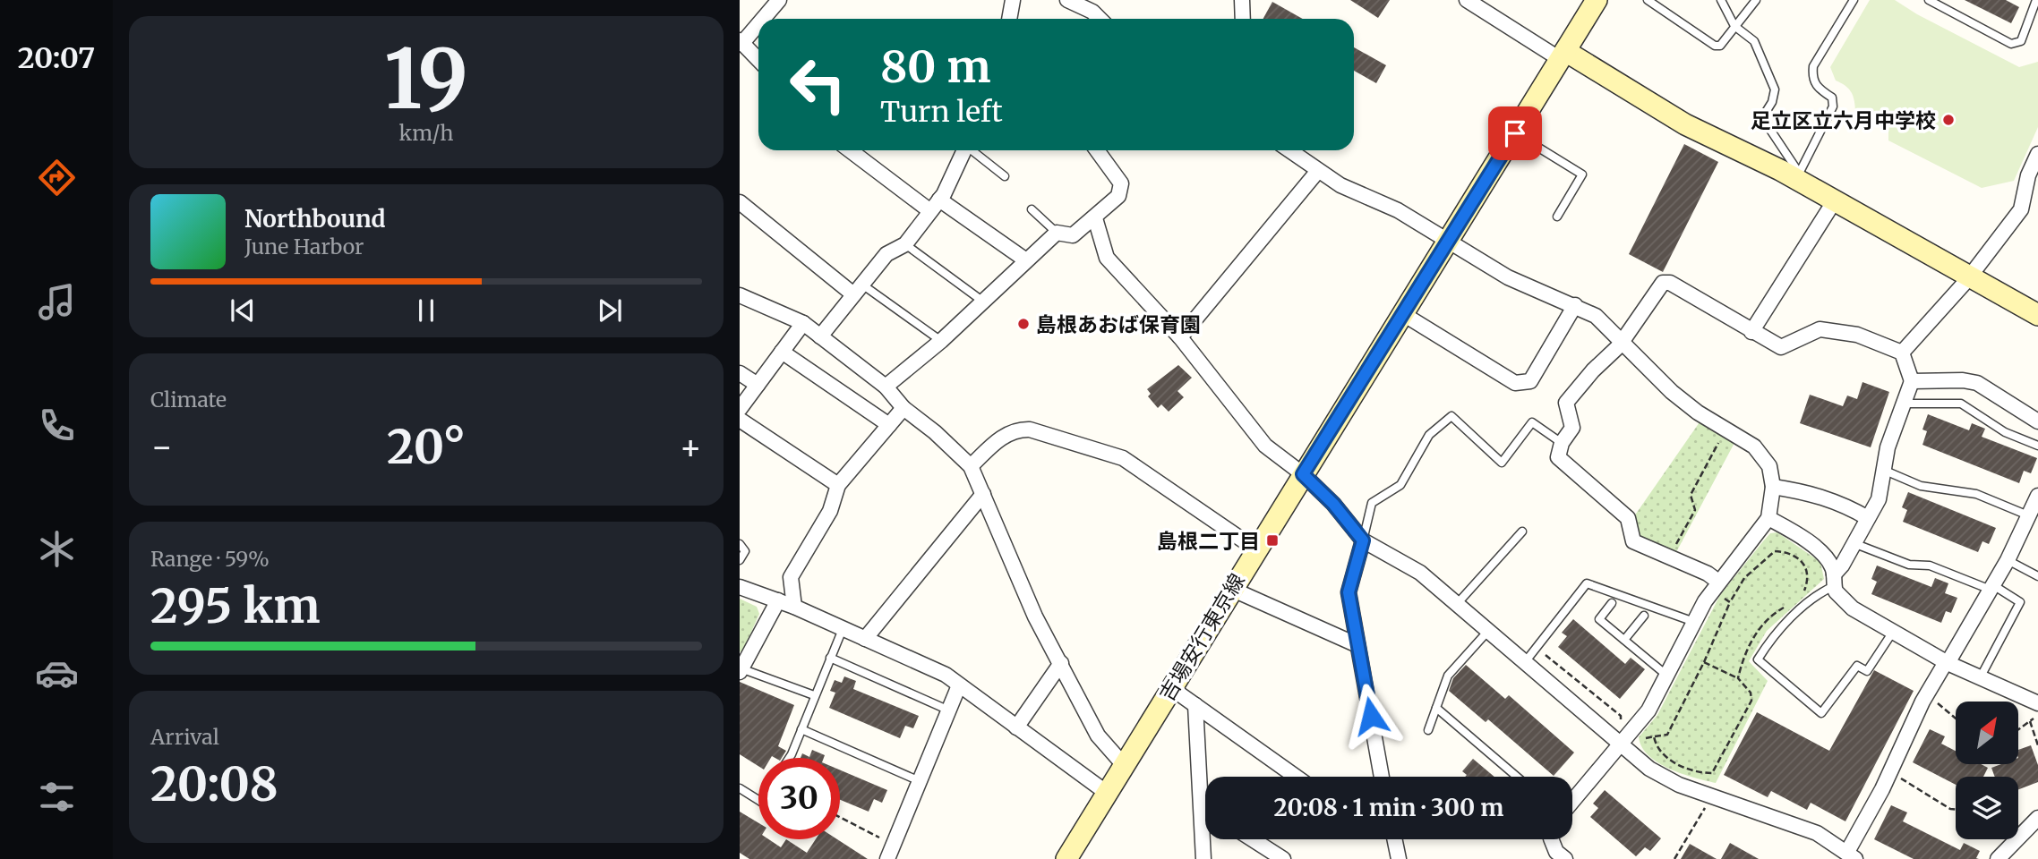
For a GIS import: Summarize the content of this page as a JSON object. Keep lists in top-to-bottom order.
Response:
{
  "streets": {
    "main road": ["吉場安行東京線"]
  },
  "places": {
    "other": ["足立区立六月中学校", "島根あおば保育園"],
    "transit": ["島根二丁目"]
  },
  "north": "top right",
  "page": {
    "tabs": "20:07",
    "tile": [
      ["19", "km/h"],
      "Climate",
      ["Range · 59%", "295 km"],
      ["Arrival", "20:08"]
    ],
    "turn": ["80 m", "Turn left"],
    "song": ["Northbound", "June Harbor"],
    "heat": ["−", "20°", "+"],
    "limit": "30",
    "trip": "20:08 · 1 min · 300 m"
  }
}
